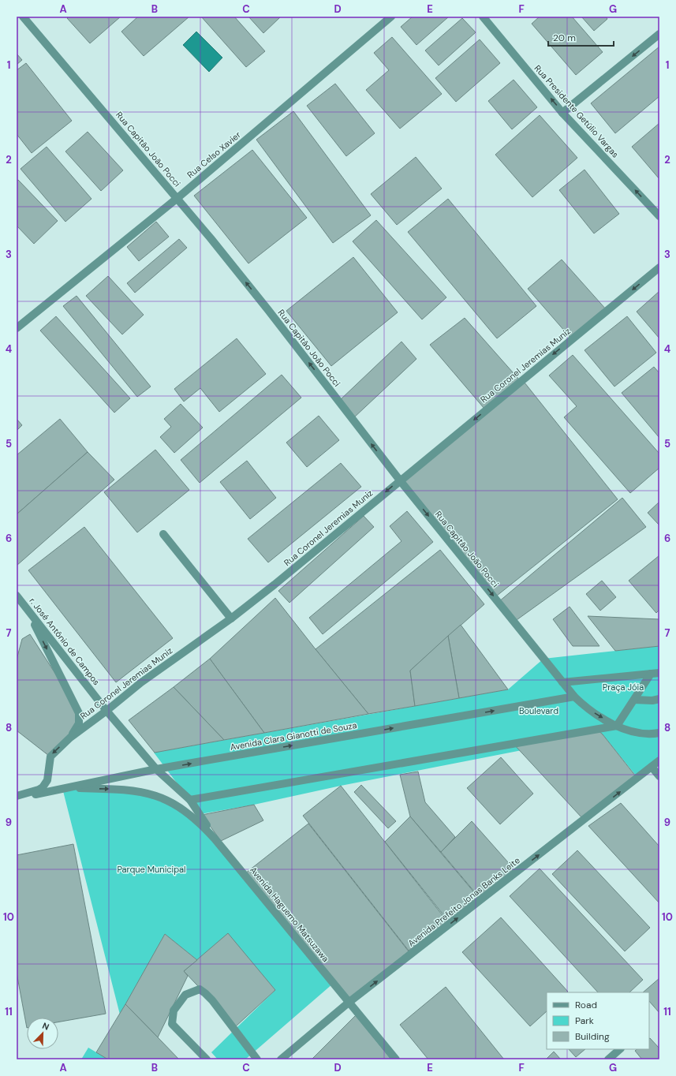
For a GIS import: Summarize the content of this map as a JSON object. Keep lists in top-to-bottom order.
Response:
{
  "streets": {
    "street": [
      "Rua Presidente Getúlio Vargas",
      "Rua Capitão João Pocci",
      "Rua Celso Xavier",
      "Rua Coronel Jeremias Muniz",
      "r. José Antônio de Campos",
      "Avenida Clara Gianotti de Souza",
      "Avenida Prefeito Jonas Banks Leite",
      "Avenida Haguemo Matsuzawa"
    ]
  },
  "crossings": [
    ["Rua Capitão João Pocci", "Rua Celso Xavier"],
    ["Rua Capitão João Pocci", "Rua Coronel Jeremias Muniz"],
    ["Rua Capitão João Pocci", "Avenida Clara Gianotti de Souza"],
    ["Rua Coronel Jeremias Muniz", "Avenida Haguemo Matsuzawa"],
    ["r. José Antônio de Campos", "Avenida Haguemo Matsuzawa"],
    ["Avenida Clara Gianotti de Souza", "Avenida Haguemo Matsuzawa"],
    ["Avenida Prefeito Jonas Banks Leite", "Avenida Haguemo Matsuzawa"]
  ],
  "one_way": ["Rua Presidente Getúlio Vargas", "Rua Coronel Jeremias Muniz", "Avenida Prefeito Jonas Banks Leite"],
  "parks": ["Praça Jóia", "Boulevard", "Parque Municipal"],
  "legend": ["Road", "Park", "Building"],
  "scale_bar": "20 m",
  "north": "top right",
  "grid": {
    "columns": [
      "A",
      "B",
      "C",
      "D",
      "E",
      "F",
      "G"
    ],
    "rows": [
      "1",
      "2",
      "3",
      "4",
      "5",
      "6",
      "7",
      "8",
      "9",
      "10",
      "11"
    ]
  }
}
